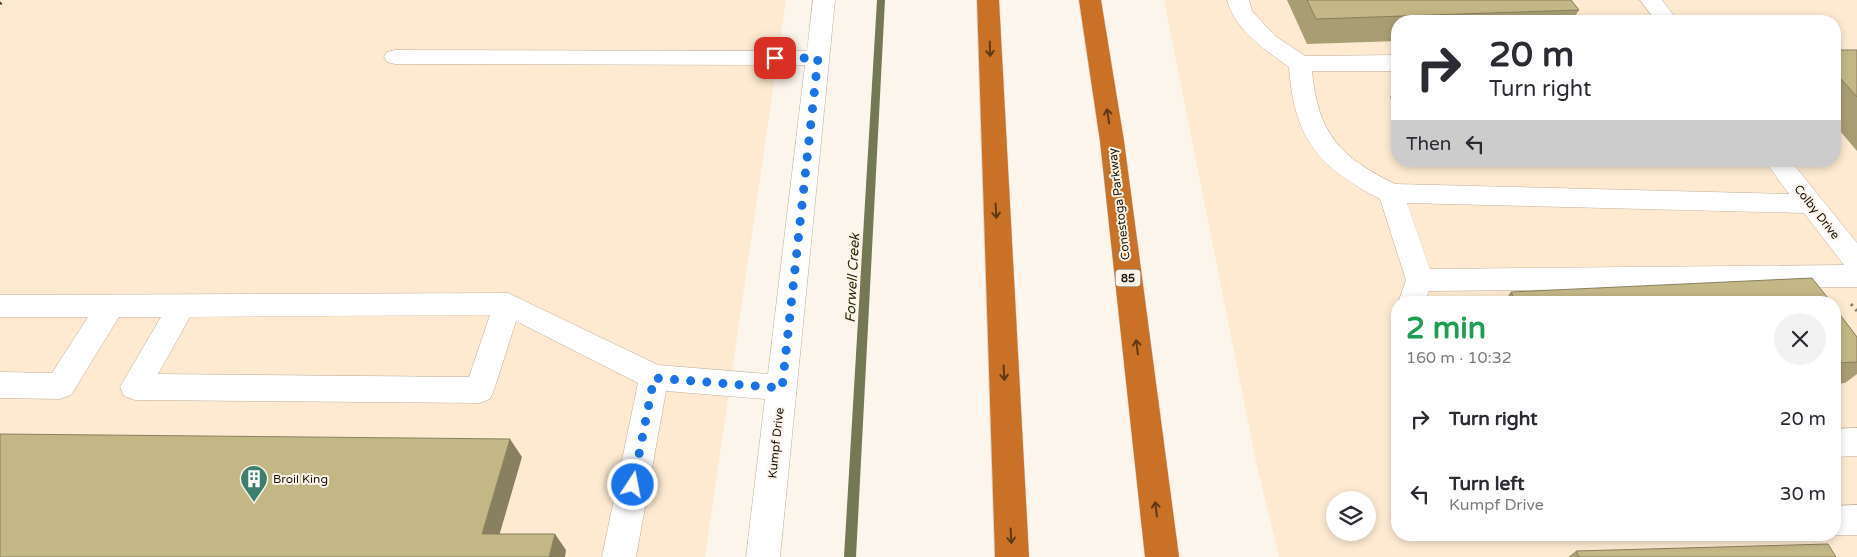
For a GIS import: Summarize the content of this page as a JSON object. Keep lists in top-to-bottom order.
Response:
{
  "streets": {
    "highway": ["Conestoga Parkway", "85"],
    "street": ["Colby Drive", "Kumpf Drive"]
  },
  "water": ["Forwell Creek"],
  "places": {
    "building": ["Broil King"]
  },
  "page": {
    "turn": ["20 m", "Turn right"],
    "then": "Then",
    "heading": ["2 min", "160 m · 10:32"],
    "list": [
      {
        "name": "Turn right",
        "value": "20 m"
      },
      {
        "name": "Turn left",
        "note": "Kumpf Drive",
        "value": "30 m"
      }
    ]
  }
}
